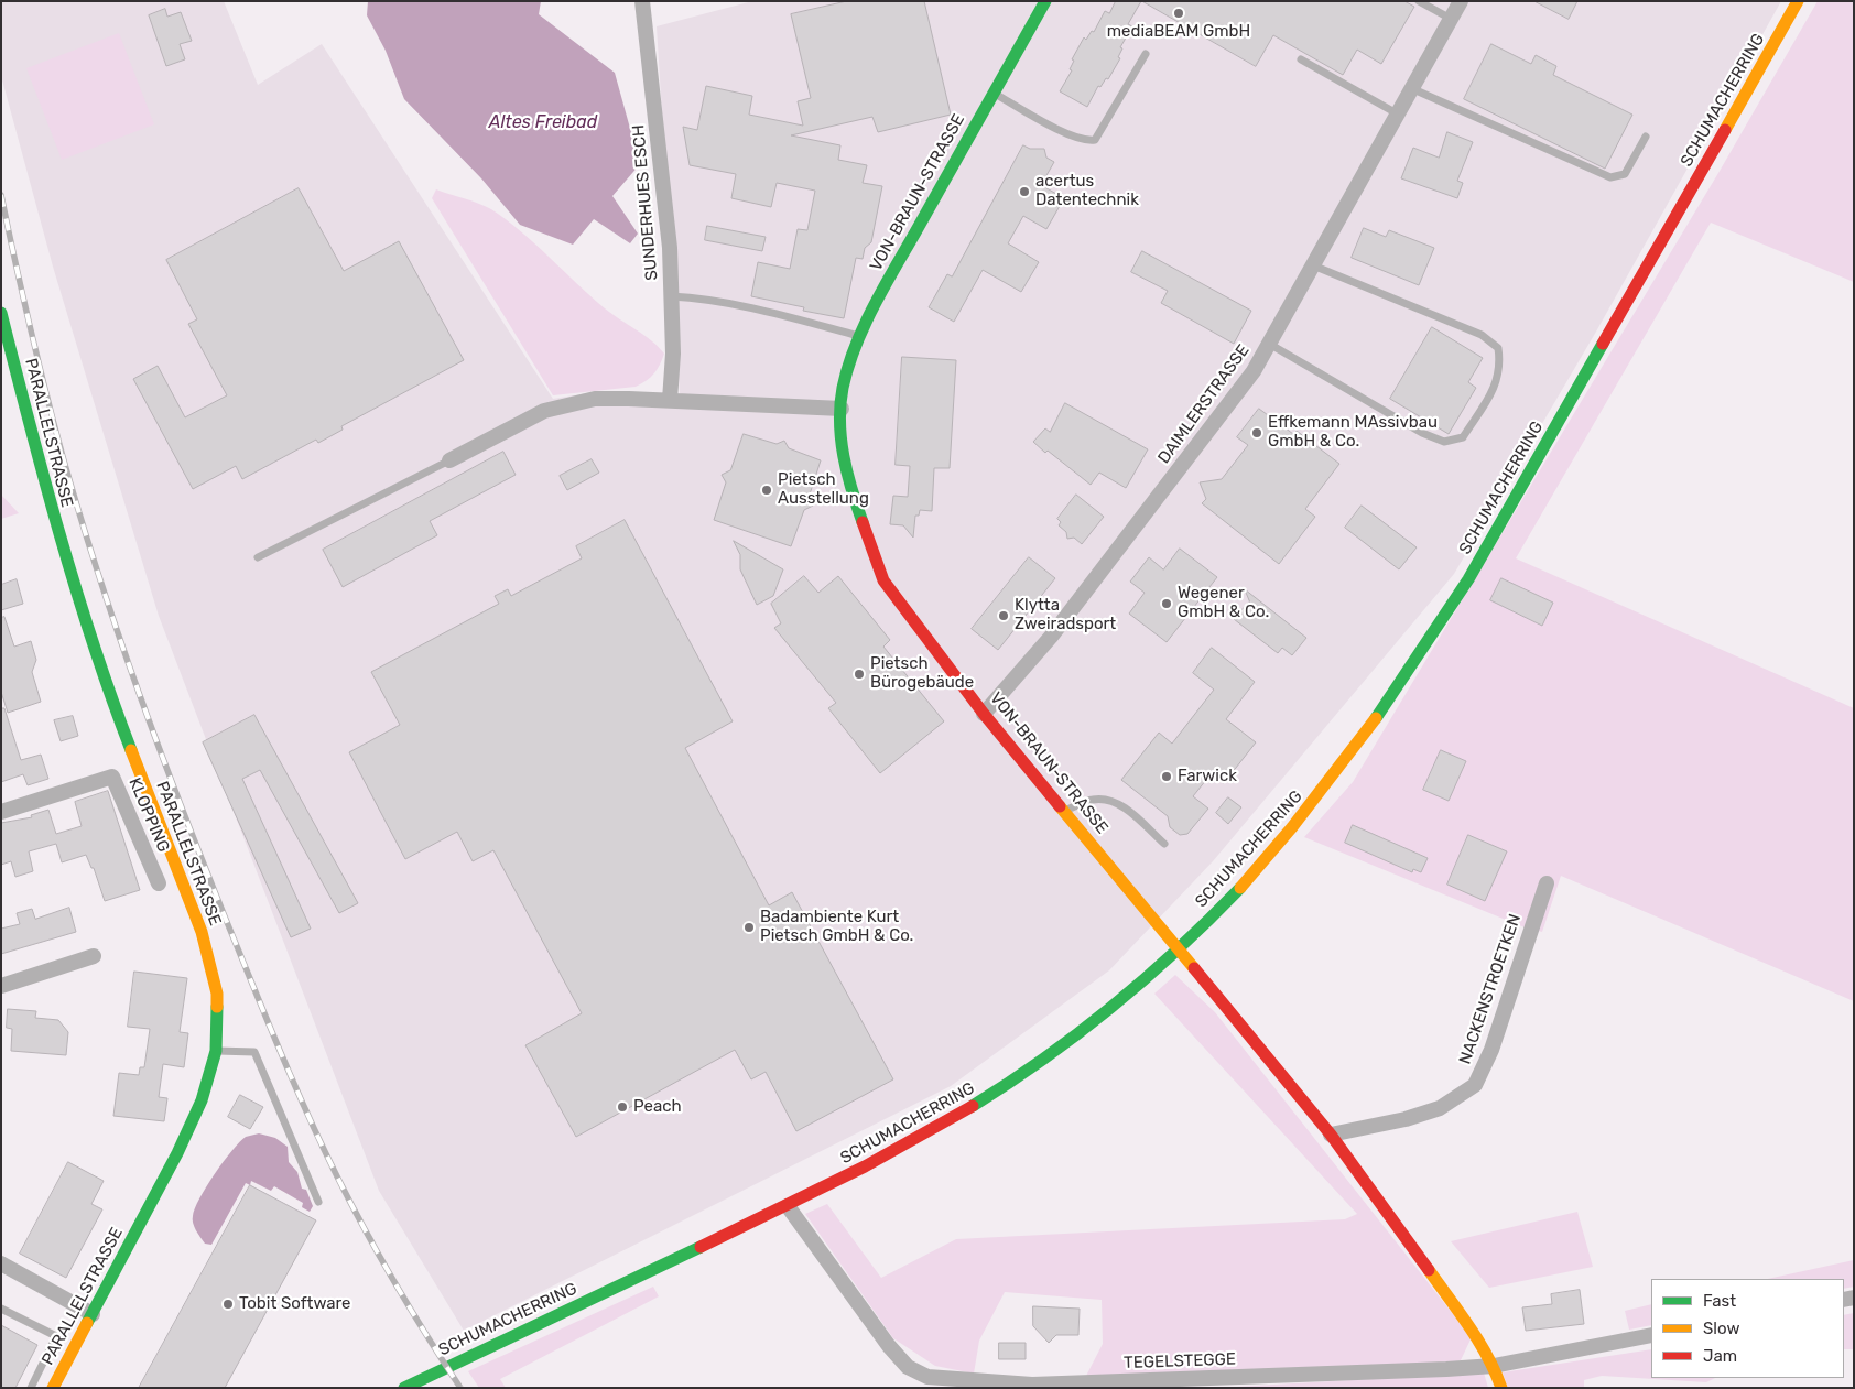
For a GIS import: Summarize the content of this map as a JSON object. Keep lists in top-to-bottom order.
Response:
{
  "streets": {
    "main road": ["SCHUMACHERRING", "VON-BRAUN-STRASSE", "PARALLELSTRASSE"],
    "street": [
      "SUNDERHUES ESCH",
      "DAIMLERSTRASSE",
      "KLOPPING",
      "NACKENSTROETKEN",
      "TEGELSTEGGE"
    ]
  },
  "crossings": [
    ["SCHUMACHERRING", "VON-BRAUN-STRASSE"],
    ["SCHUMACHERRING", "TEGELSTEGGE"],
    ["VON-BRAUN-STRASSE", "DAIMLERSTRASSE"]
  ],
  "water": ["Altes Freibad"],
  "places": [
    "mediaBEAM GmbH",
    "acertus Datentechnik",
    "Effkemann MAssivbau GmbH & Co.",
    "Pietsch Ausstellung",
    "Wegener GmbH & Co.",
    "Klytta Zweiradsport",
    "Pietsch Bürogebäude",
    "Farwick",
    "Badambiente Kurt Pietsch GmbH & Co.",
    "Peach",
    "Tobit Software"
  ],
  "legend": ["Fast", "Slow", "Jam"]
}
